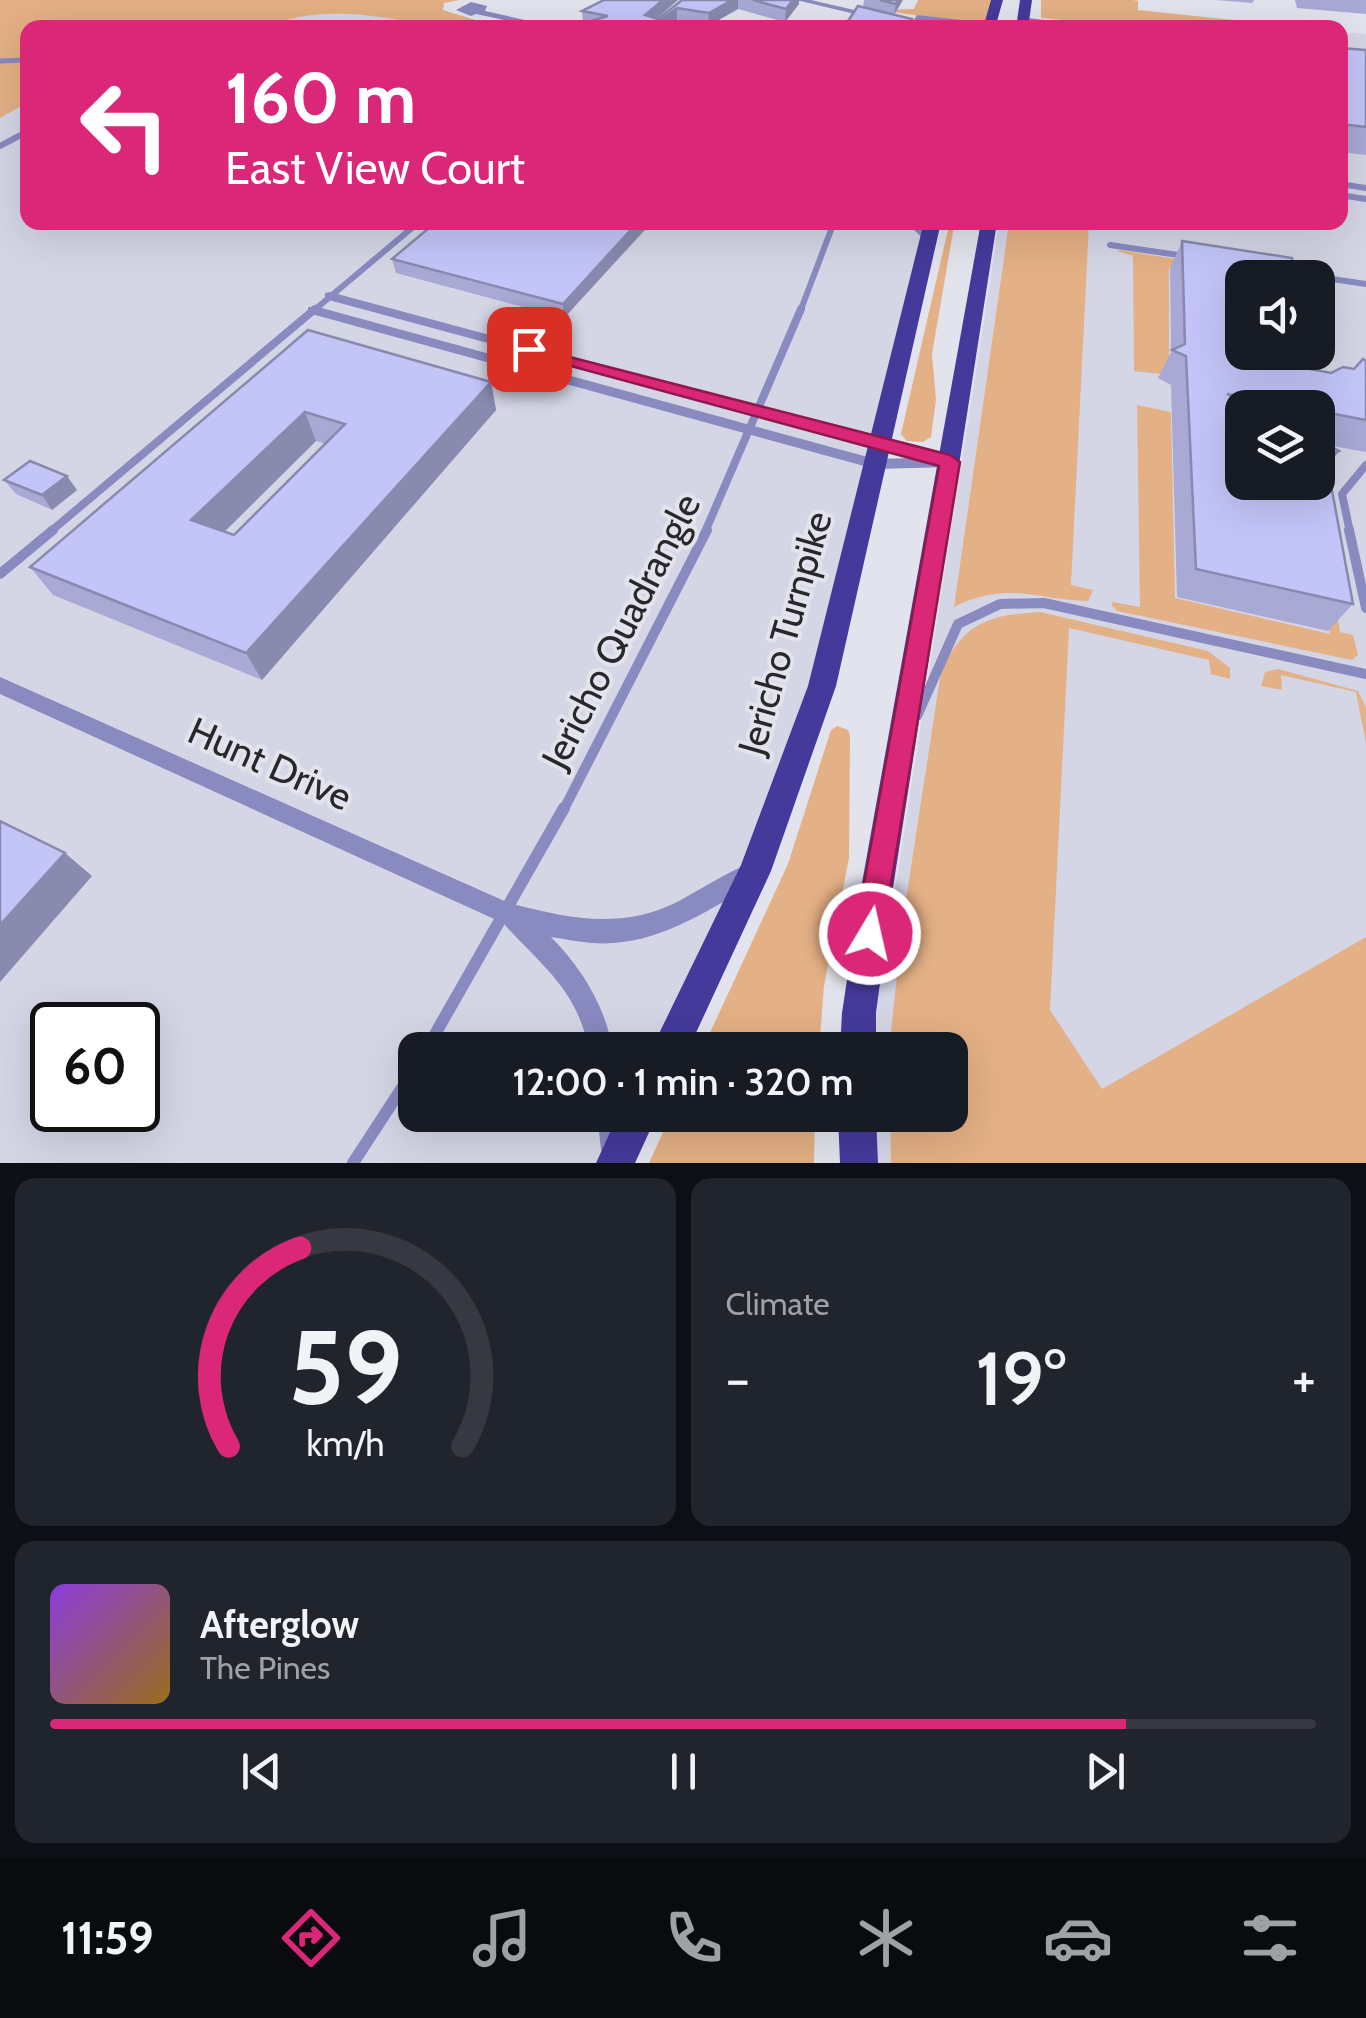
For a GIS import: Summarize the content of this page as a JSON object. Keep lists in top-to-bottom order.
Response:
{
  "streets": {
    "main road": ["Jericho Turnpike"],
    "street": ["Hunt Drive"],
    "lane": ["Jericho Quadrangle"]
  },
  "crossings": [
    ["Jericho Quadrangle", "Hunt Drive"],
    ["Jericho Turnpike", "Hunt Drive"]
  ],
  "page": {
    "turn": ["160 m", "East View Court"],
    "limit": "60",
    "trip": "12:00 · 1 min · 320 m",
    "tile": "Climate",
    "heat": ["−", "19°", "+"],
    "song": ["Afterglow", "The Pines"],
    "tabs": "11:59",
    "gauge": ["59", "km/h"]
  }
}
